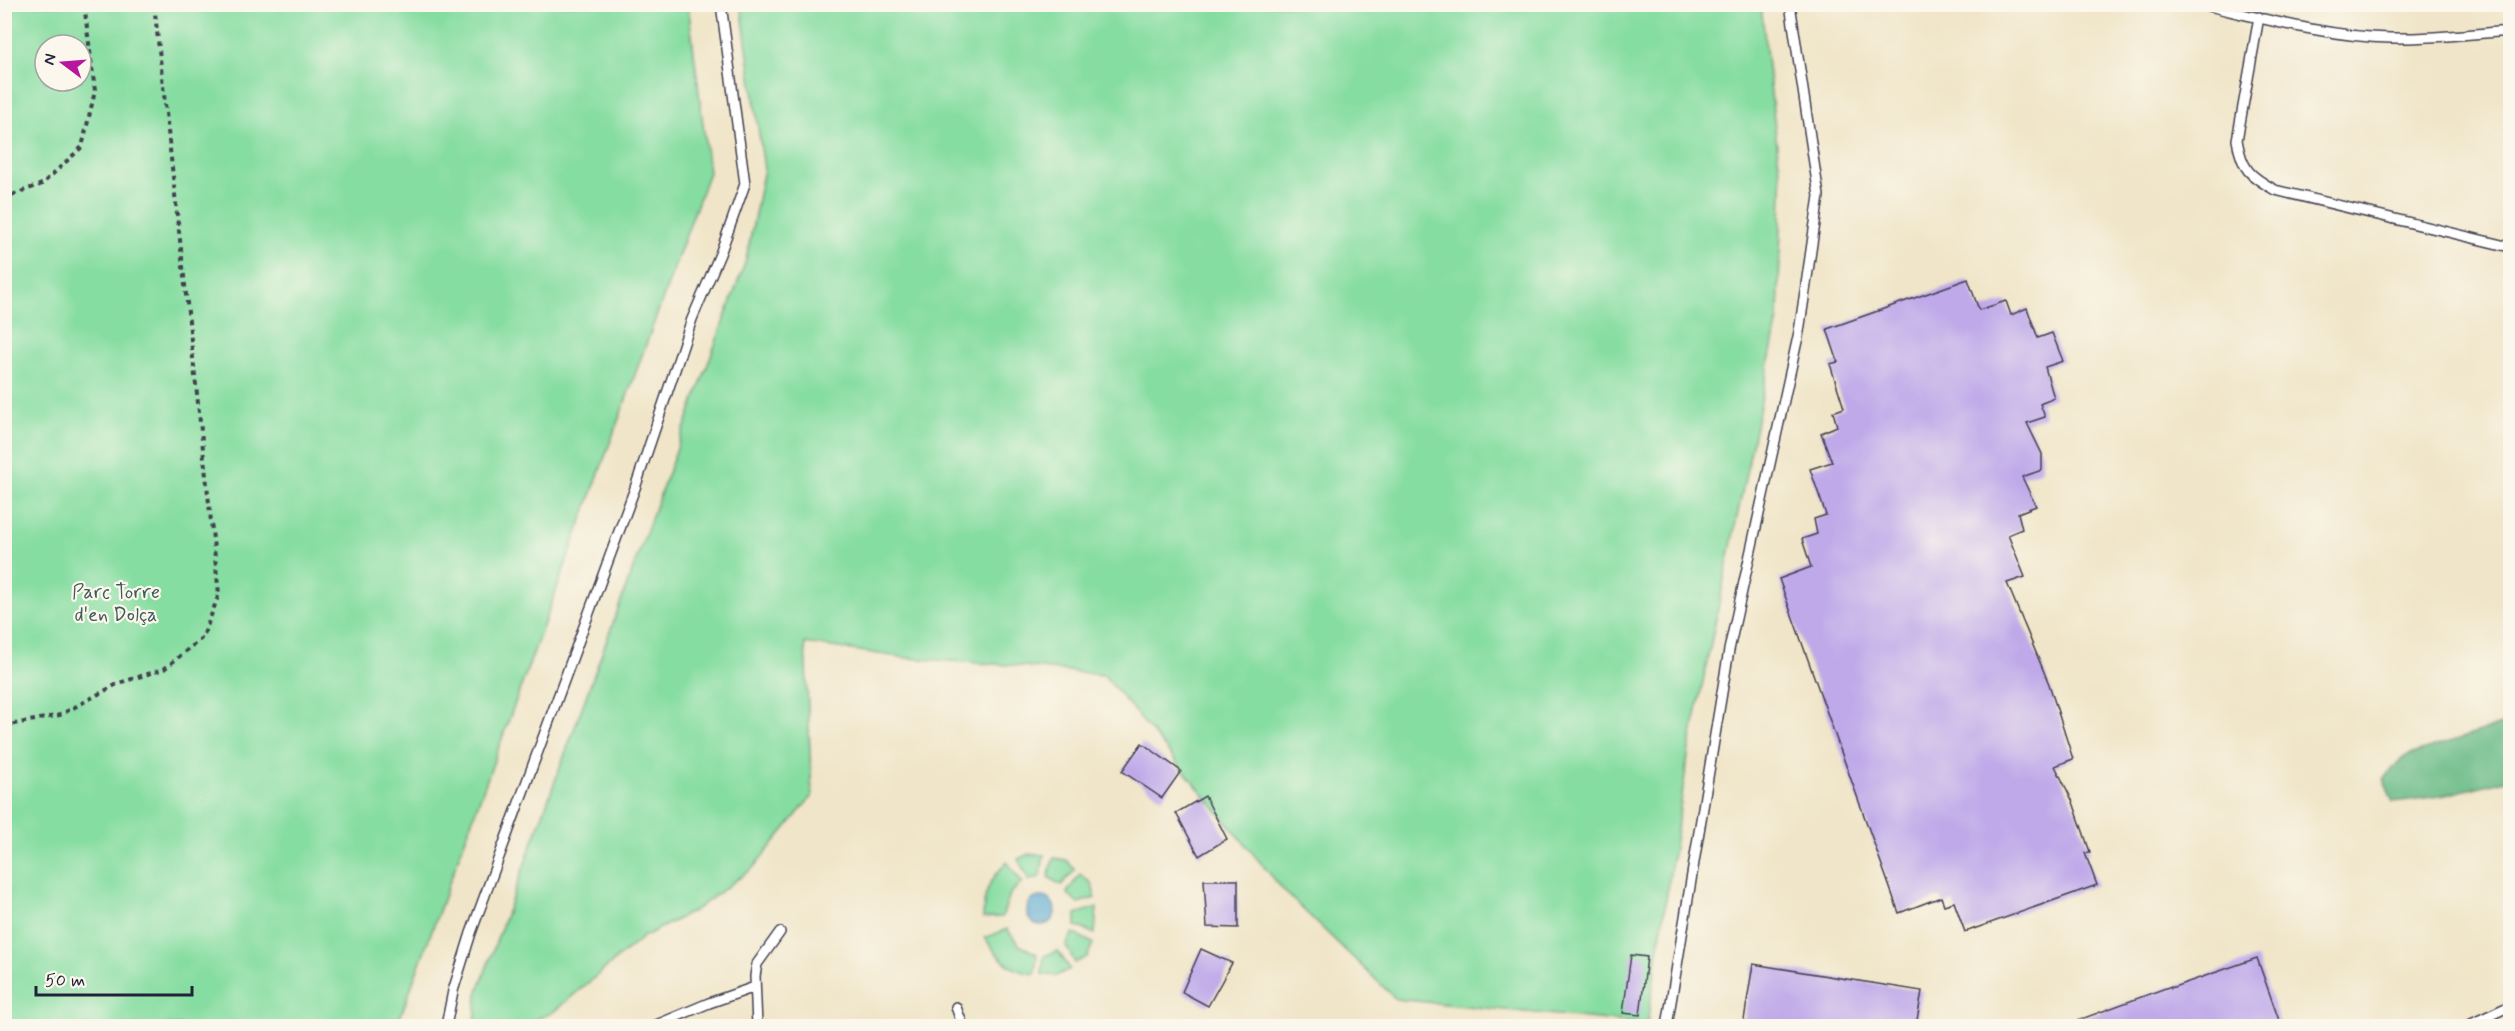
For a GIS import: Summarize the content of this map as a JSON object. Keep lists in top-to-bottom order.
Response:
{
  "parks": ["Parc Torre d'en Dolça"],
  "scale_bar": "50 m",
  "north": "left"
}
